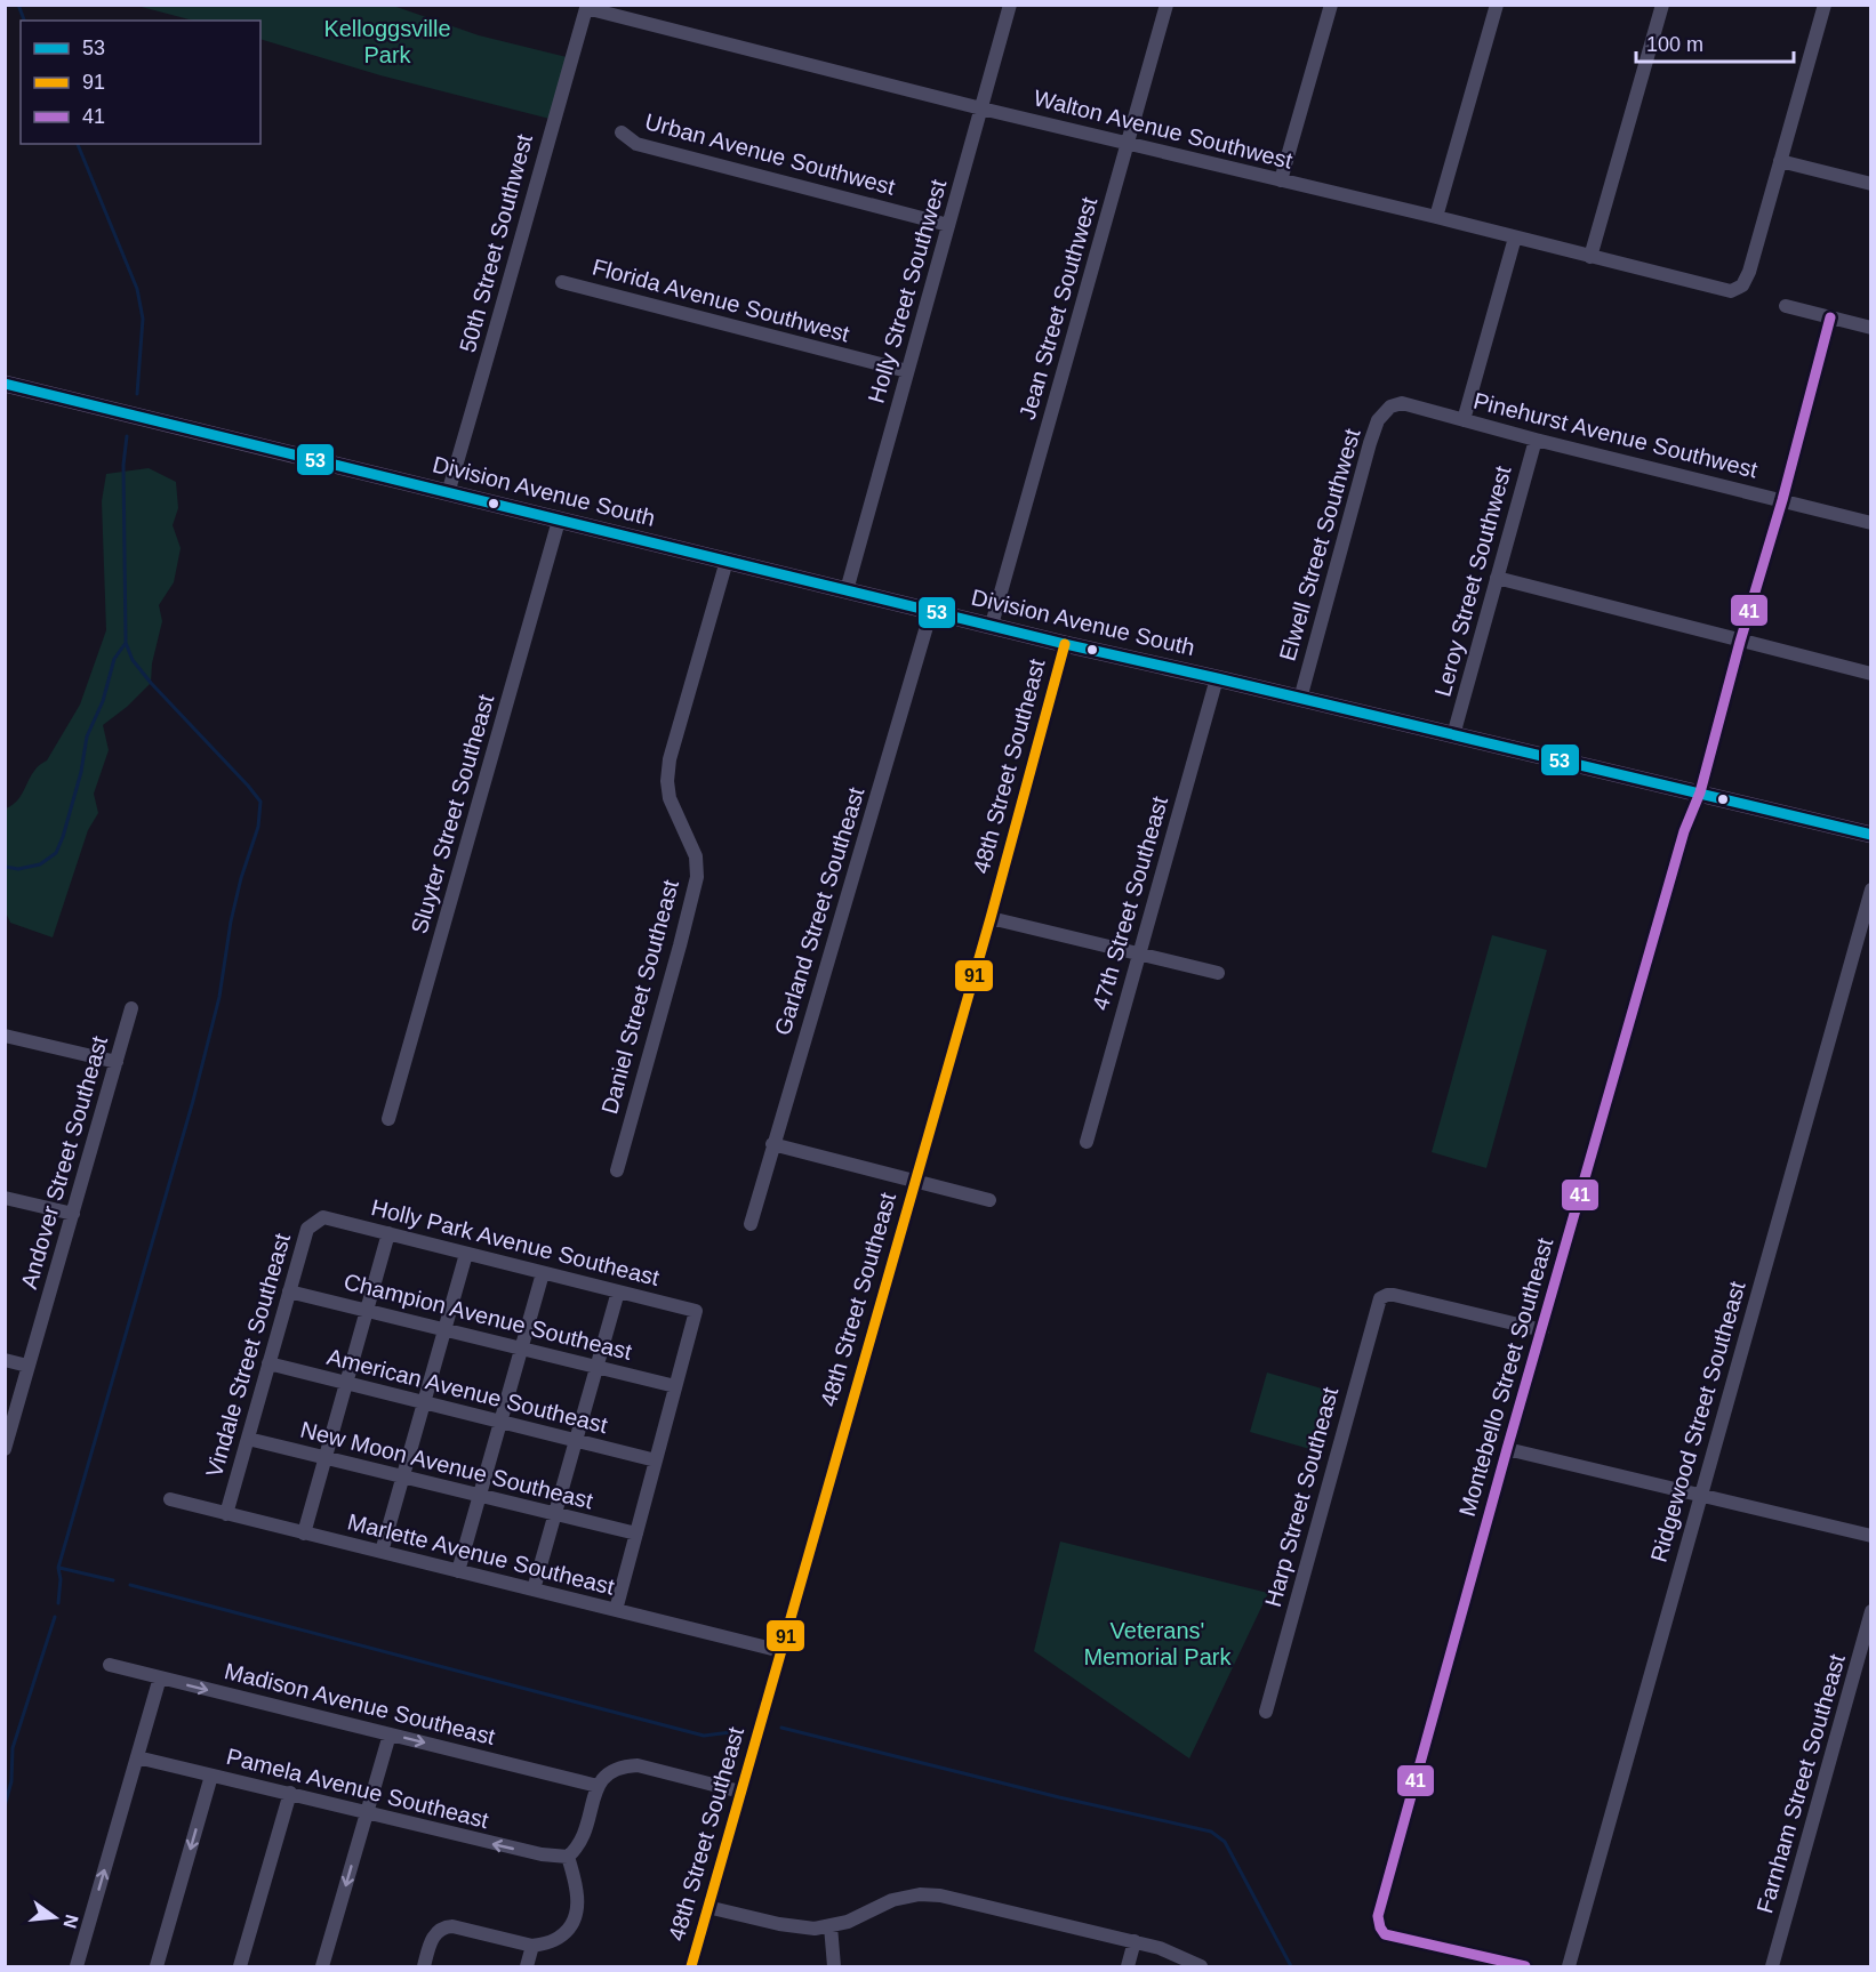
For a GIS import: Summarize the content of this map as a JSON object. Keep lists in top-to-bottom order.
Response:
{
  "streets": {
    "main road": ["Division Avenue South"],
    "street": [
      "Walton Avenue Southwest",
      "Urban Avenue Southwest",
      "50th Street Southwest",
      "Holly Street Southwest",
      "Florida Avenue Southwest",
      "Jean Street Southwest",
      "Pinehurst Avenue Southwest",
      "Elwell Street Southwest",
      "Leroy Street Southwest",
      "48th Street Southeast",
      "Sluyter Street Southeast",
      "47th Street Southeast",
      "Garland Street Southeast",
      "Daniel Street Southeast",
      "Andover Street Southeast",
      "Holly Park Avenue Southeast",
      "Champion Avenue Southeast",
      "Vindale Street Southeast",
      "Montebello Street Southeast",
      "American Avenue Southeast",
      "Ridgewood Street Southeast",
      "New Moon Avenue Southeast",
      "Harp Street Southeast",
      "Marlette Avenue Southeast",
      "Madison Avenue Southeast",
      "Farnham Street Southeast",
      "Pamela Avenue Southeast"
    ]
  },
  "crossings": [
    ["Walton Avenue Southwest", "50th Street Southwest"],
    ["Walton Avenue Southwest", "Holly Street Southwest"],
    ["Walton Avenue Southwest", "Jean Street Southwest"],
    ["Urban Avenue Southwest", "Holly Street Southwest"],
    ["50th Street Southwest", "Division Avenue South"],
    ["Holly Street Southwest", "Florida Avenue Southwest"],
    ["Holly Street Southwest", "Division Avenue South"],
    ["Jean Street Southwest", "Division Avenue South"],
    ["Pinehurst Avenue Southwest", "Elwell Street Southwest"],
    ["Pinehurst Avenue Southwest", "Leroy Street Southwest"],
    ["Pinehurst Avenue Southwest", "Montebello Street Southeast"],
    ["Division Avenue South", "Elwell Street Southwest"],
    ["Division Avenue South", "Leroy Street Southwest"],
    ["Division Avenue South", "48th Street Southeast"],
    ["Division Avenue South", "Sluyter Street Southeast"],
    ["Division Avenue South", "47th Street Southeast"],
    ["Division Avenue South", "Garland Street Southeast"],
    ["Division Avenue South", "Daniel Street Southeast"],
    ["Division Avenue South", "Montebello Street Southeast"],
    ["48th Street Southeast", "Marlette Avenue Southeast"],
    ["Holly Park Avenue Southeast", "Champion Avenue Southeast"],
    ["Holly Park Avenue Southeast", "Vindale Street Southeast"],
    ["Champion Avenue Southeast", "Vindale Street Southeast"],
    ["Vindale Street Southeast", "American Avenue Southeast"],
    ["Vindale Street Southeast", "New Moon Avenue Southeast"],
    ["Vindale Street Southeast", "Marlette Avenue Southeast"],
    ["Montebello Street Southeast", "Harp Street Southeast"]
  ],
  "one_way": ["Madison Avenue Southeast", "Pamela Avenue Southeast"],
  "parks": ["Kelloggsville Park", "Veterans' Memorial Park"],
  "lines": ["transit line 41", "transit line 53", "transit line 91"],
  "legend": ["53", "91", "41"],
  "scale_bar": "100 m",
  "north": "right"
}
